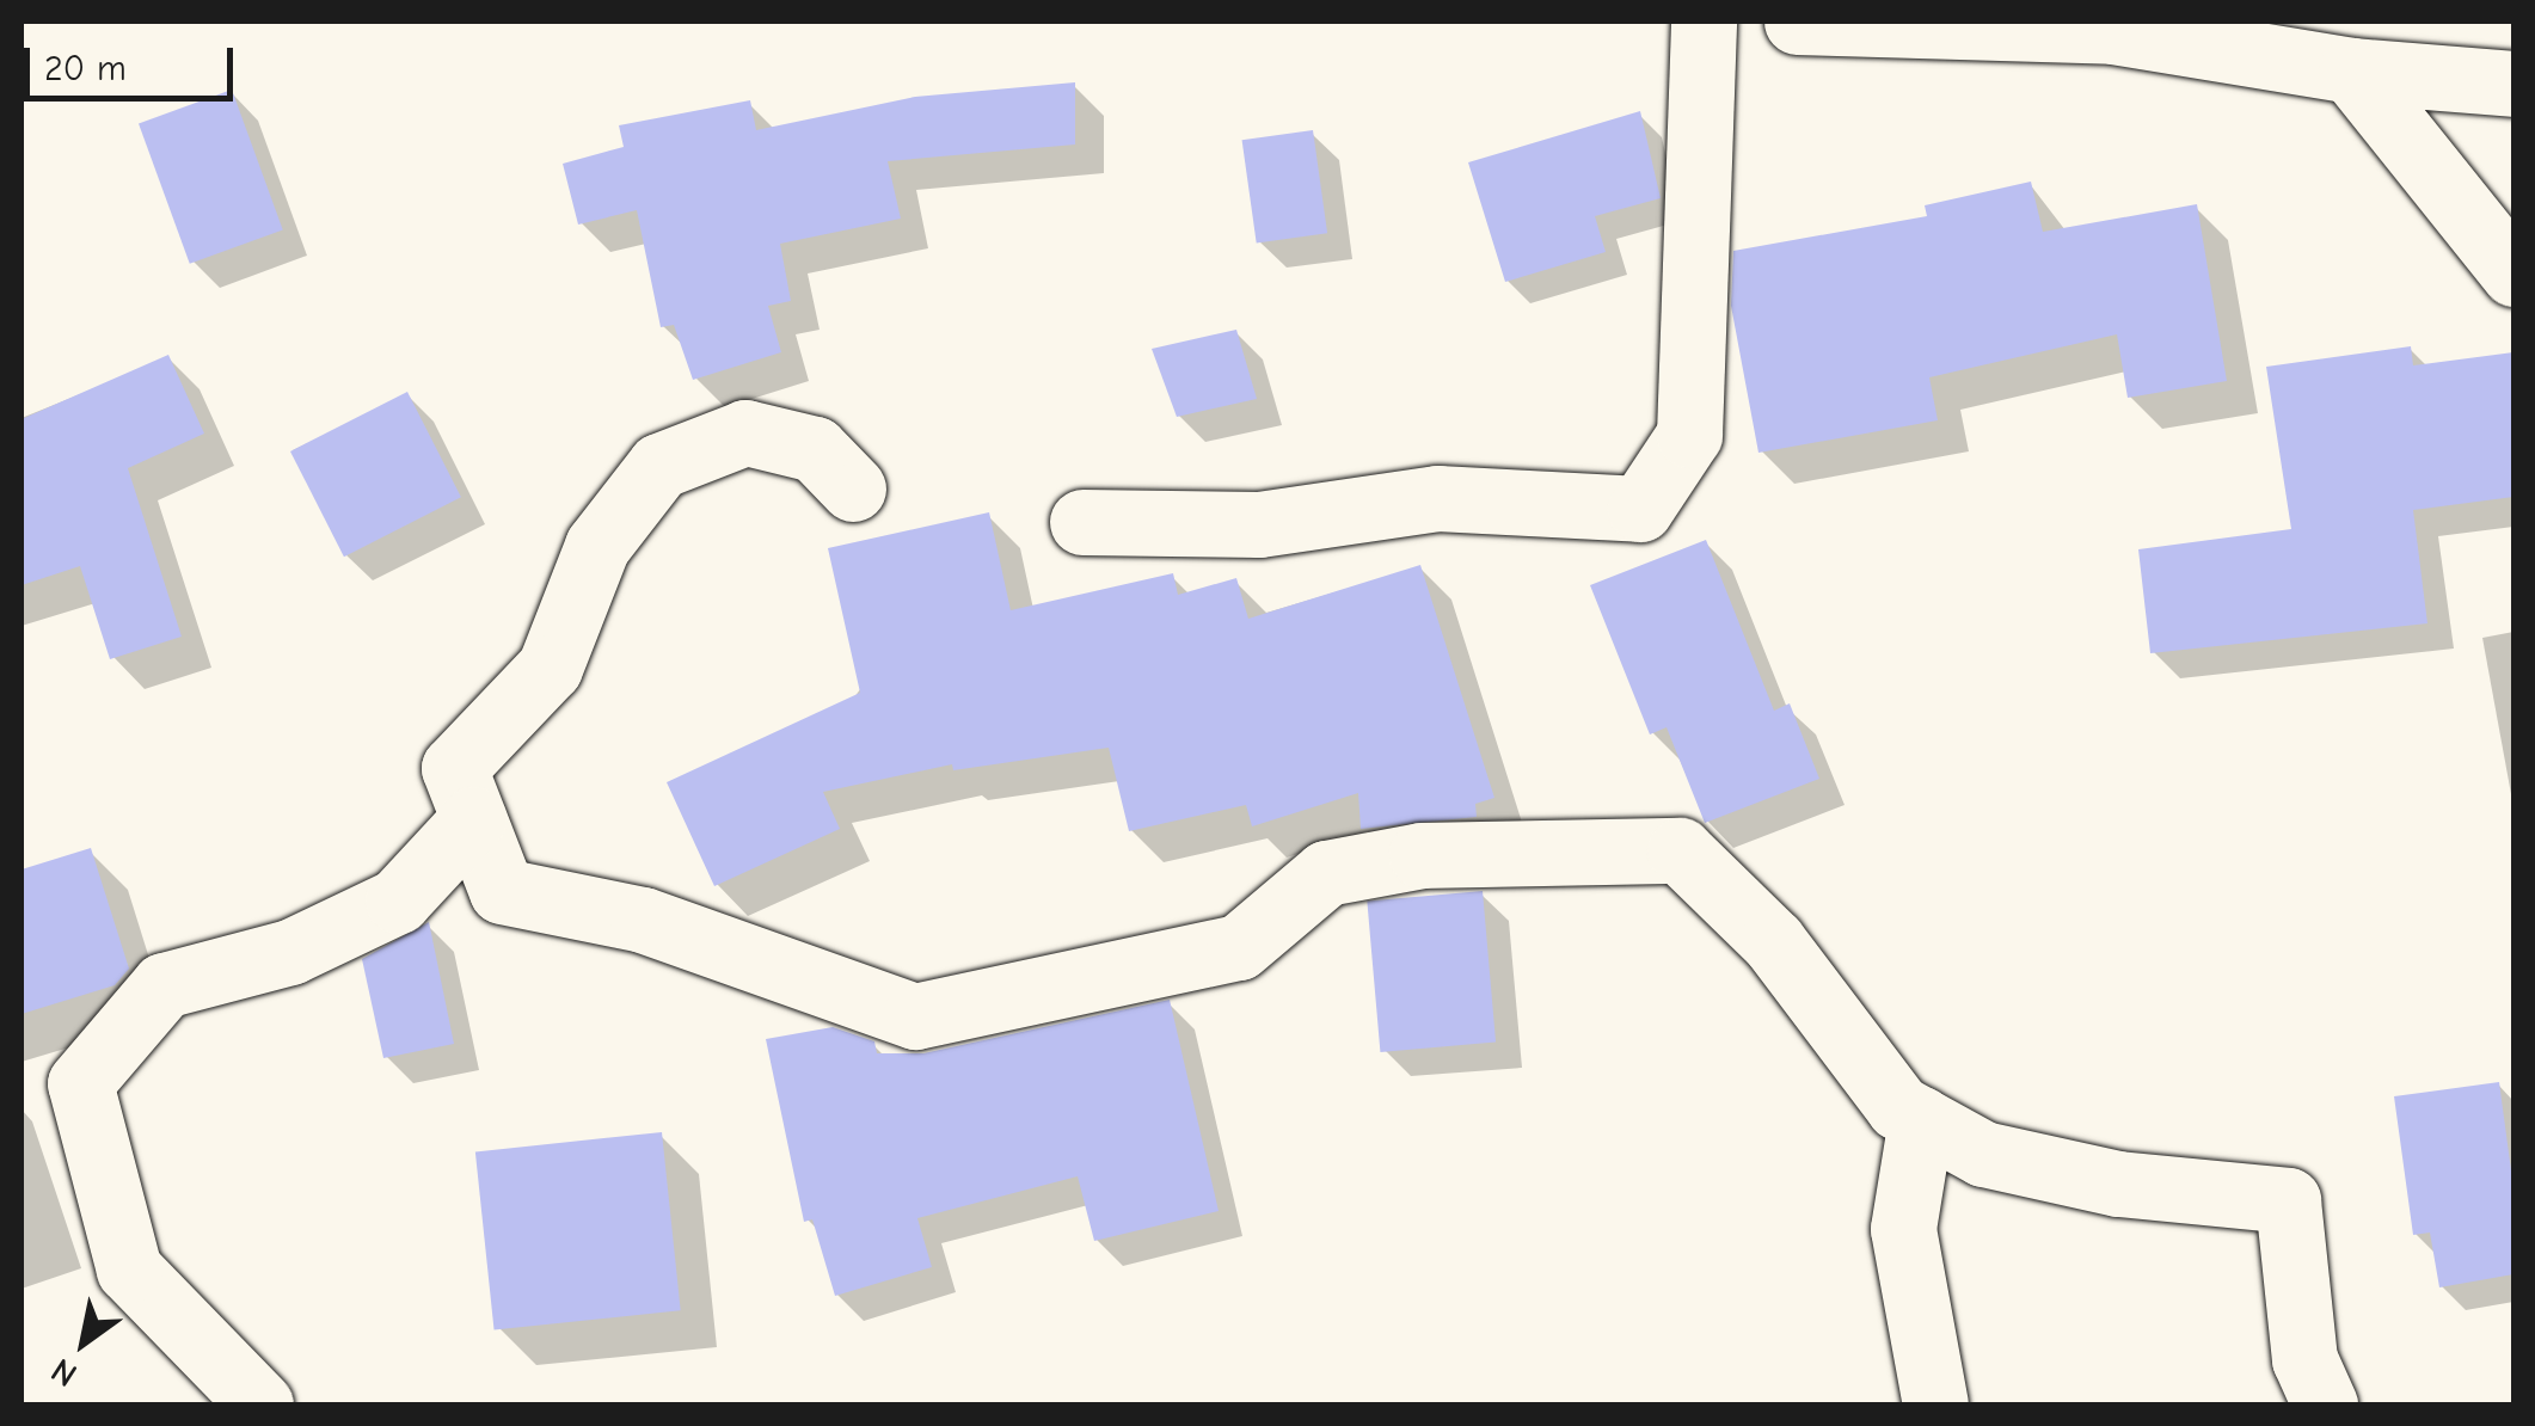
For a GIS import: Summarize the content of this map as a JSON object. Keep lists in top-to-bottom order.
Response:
{
  "scale_bar": "20 m",
  "north": "bottom left"
}
